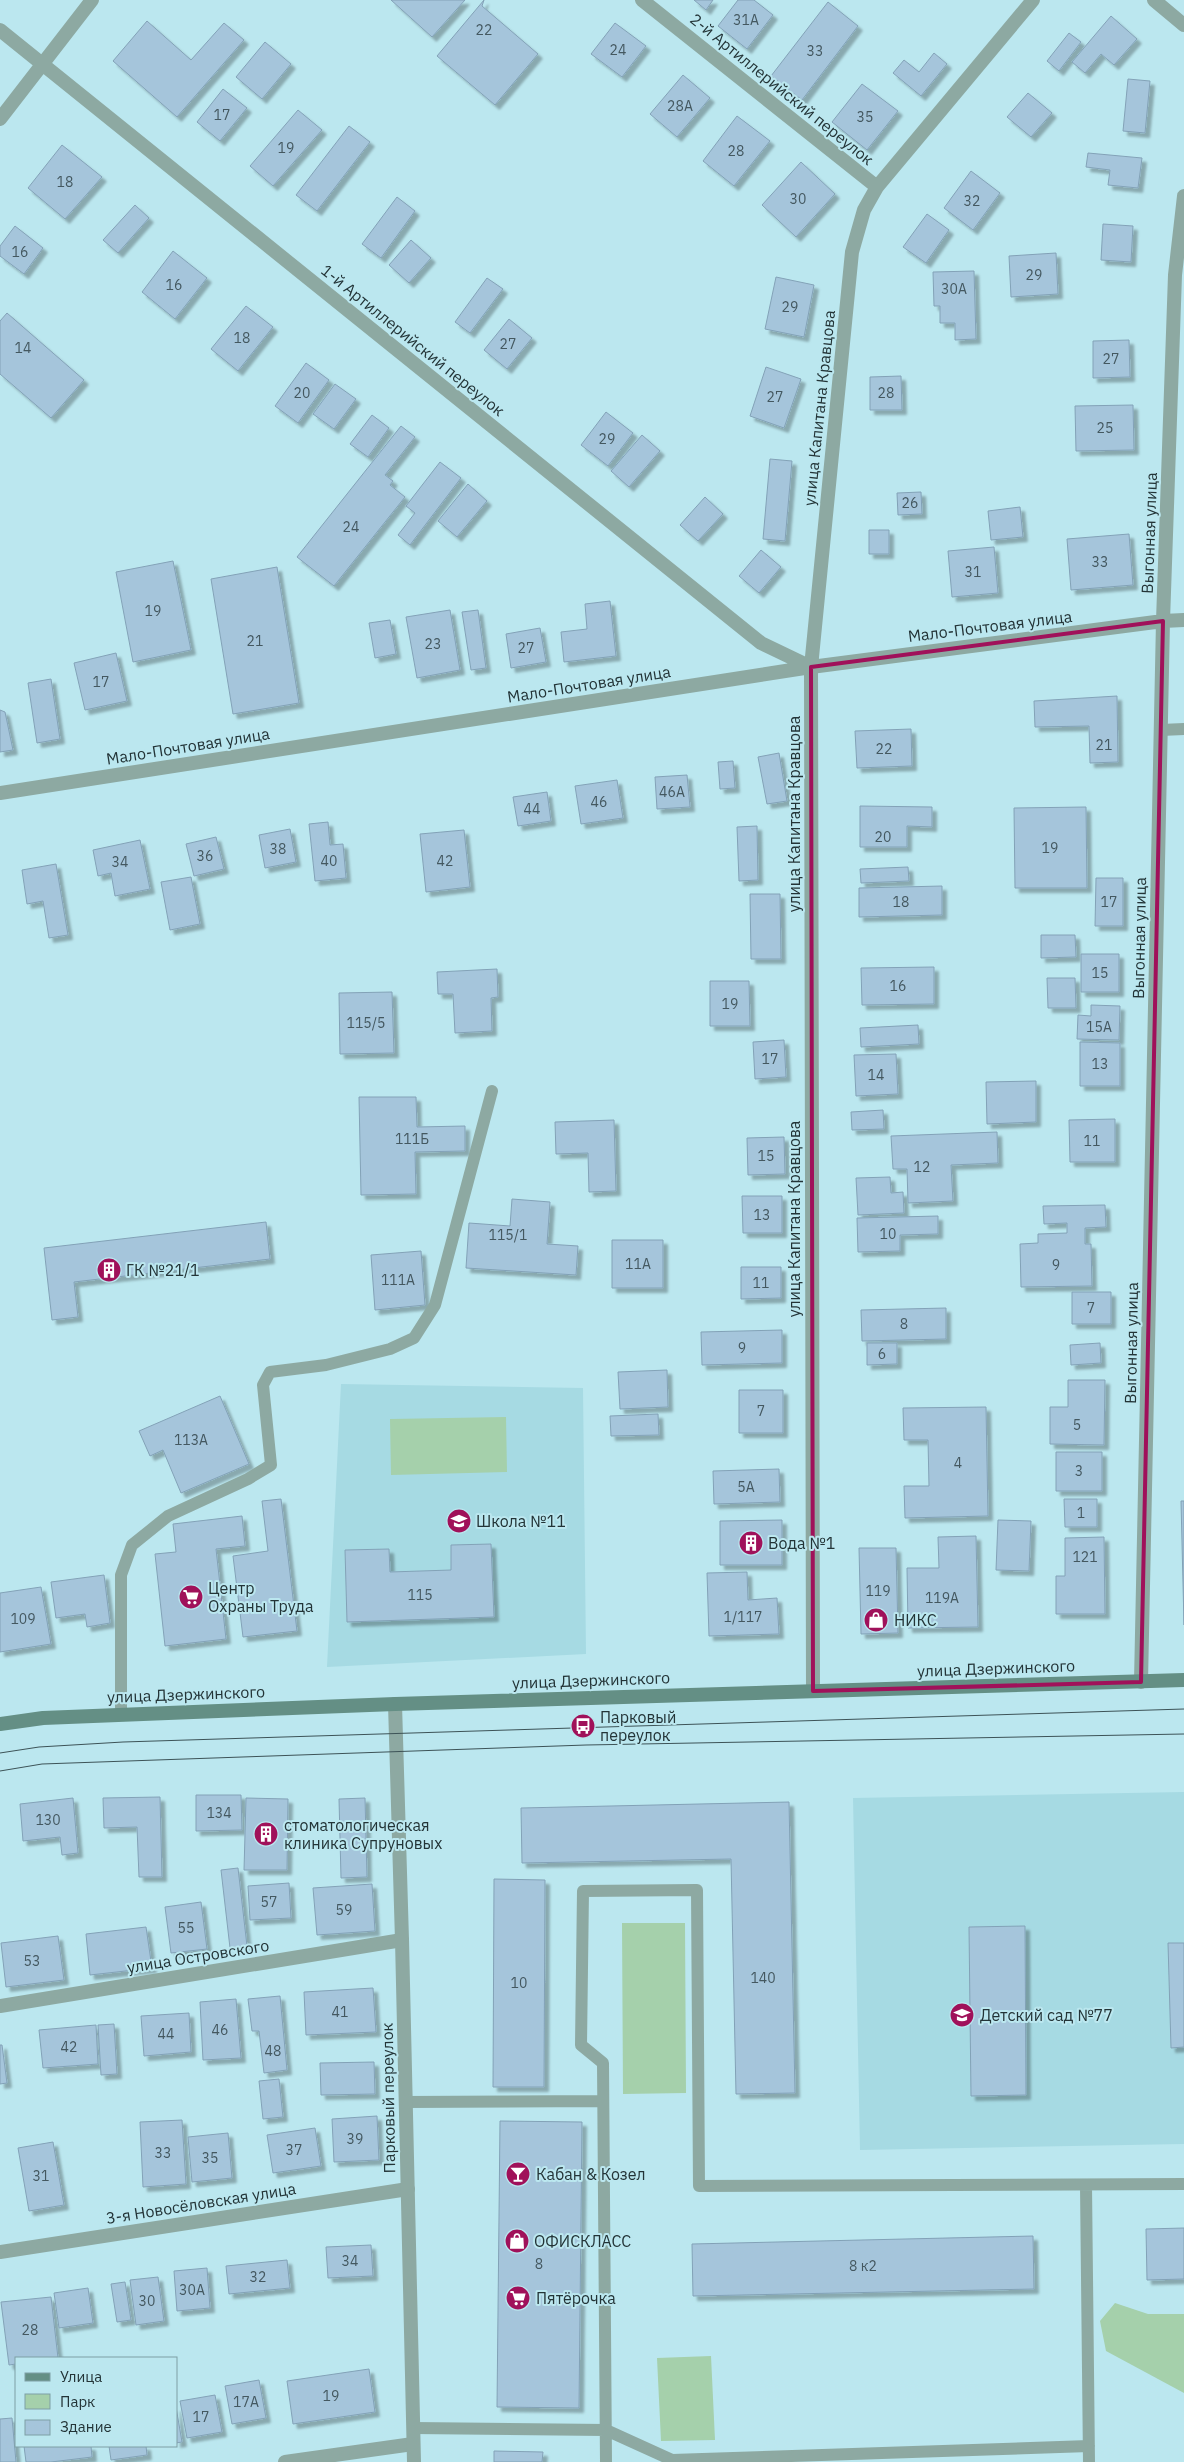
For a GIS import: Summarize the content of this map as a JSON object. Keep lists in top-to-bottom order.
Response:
{
  "streets": {
    "main road": ["улица Дзержинского"],
    "street": [
      "2-й Артиллерийский переулок",
      "1-й Артиллерийский переулок",
      "улица Капитана Кравцова",
      "Выгонная улица",
      "Мало-Почтовая улица",
      "улица Островского",
      "Парковый переулок",
      "3-я Новосёловская улица"
    ]
  },
  "crossings": [
    ["2-й Артиллерийский переулок", "улица Капитана Кравцова"],
    ["1-й Артиллерийский переулок", "улица Капитана Кравцова"],
    ["1-й Артиллерийский переулок", "Мало-Почтовая улица"],
    ["улица Капитана Кравцова", "Мало-Почтовая улица"],
    ["улица Капитана Кравцова", "улица Дзержинского"],
    ["Выгонная улица", "Мало-Почтовая улица"],
    ["Выгонная улица", "улица Дзержинского"],
    ["улица Дзержинского", "Парковый переулок"],
    ["улица Островского", "Парковый переулок"],
    ["Парковый переулок", "3-я Новосёловская улица"]
  ],
  "places": {
    "building": ["ГК №21/1", "Вода №1", "стоматологическая клиника Супруновых"],
    "school or university": ["Школа №11", "Детский сад №77"],
    "supermarket": ["Центр Охраны Труда", "Пятёрочка"],
    "shop": ["НИКС", "ОФИСКЛАСС"],
    "bus stop": ["Парковый переулок"],
    "bar": ["Кабан & Козел"]
  },
  "house_numbers": [
    "31А",
    "22",
    "24",
    "33",
    "28А",
    "17",
    "35",
    "19",
    "28",
    "18",
    "30",
    "32",
    "16",
    "29",
    "16",
    "30А",
    "29",
    "18",
    "27",
    "14",
    "27",
    "20",
    "28",
    "27",
    "25",
    "29",
    "26",
    "24",
    "33",
    "31",
    "19",
    "21",
    "23",
    "27",
    "17",
    "21",
    "22",
    "46А",
    "46",
    "44",
    "20",
    "19",
    "38",
    "36",
    "40",
    "42",
    "34",
    "18",
    "17",
    "15",
    "16",
    "19",
    "115/5",
    "15А",
    "17",
    "13",
    "14",
    "111Б",
    "11",
    "15",
    "12",
    "13",
    "10",
    "115/1",
    "11А",
    "9",
    "111А",
    "11",
    "7",
    "8",
    "9",
    "6",
    "7",
    "5",
    "113А",
    "4",
    "3",
    "5А",
    "1",
    "121",
    "119",
    "115",
    "119А",
    "1/117",
    "109",
    "134",
    "130",
    "57",
    "59",
    "55",
    "53",
    "140",
    "10",
    "41",
    "46",
    "44",
    "42",
    "48",
    "39",
    "37",
    "33",
    "35",
    "31",
    "34",
    "8",
    "8 к2",
    "32",
    "30А",
    "30",
    "28",
    "19",
    "17А",
    "17"
  ],
  "legend": ["Улица", "Парк", "Здание"]
}
